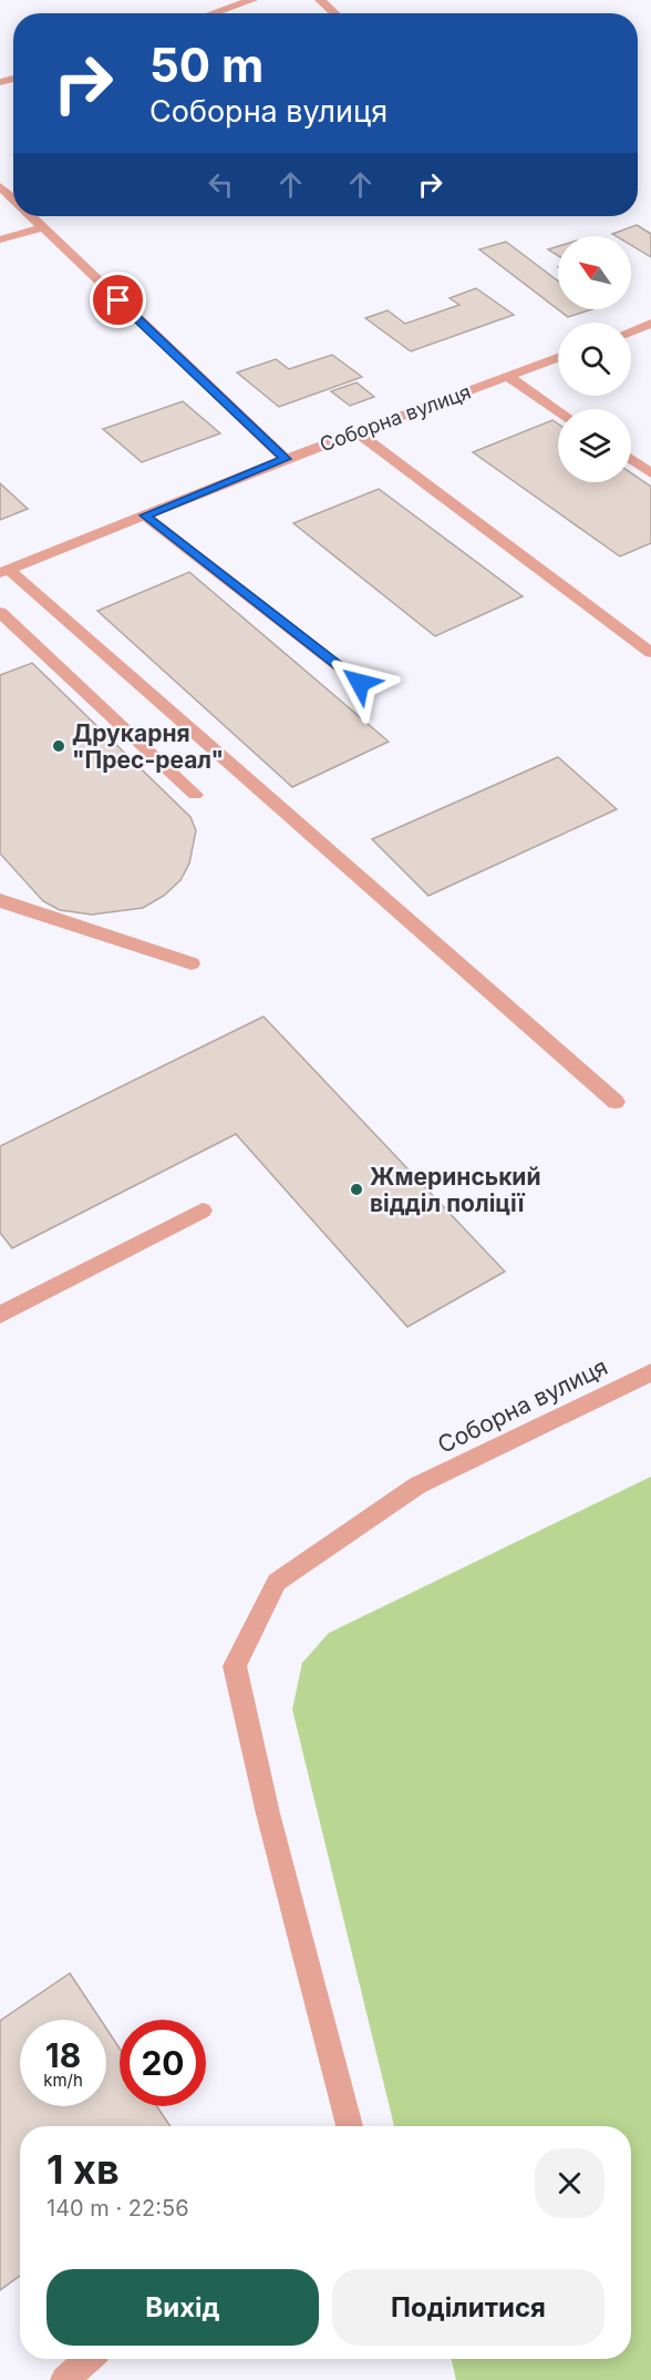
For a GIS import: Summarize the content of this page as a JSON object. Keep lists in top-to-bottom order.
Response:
{
  "streets": {
    "street": ["Соборна вулиця"]
  },
  "places": ["Друкарня \"Прес-реал\"", "Жмеринський відділ поліції"],
  "north": "top left",
  "page": {
    "turn": ["50 m", "Соборна вулиця"],
    "speed": "18 km/h",
    "limit": "20",
    "heading": ["1 хв", "140 m · 22:56"],
    "buttons": ["Вихід", "Поділитися"]
  }
}
